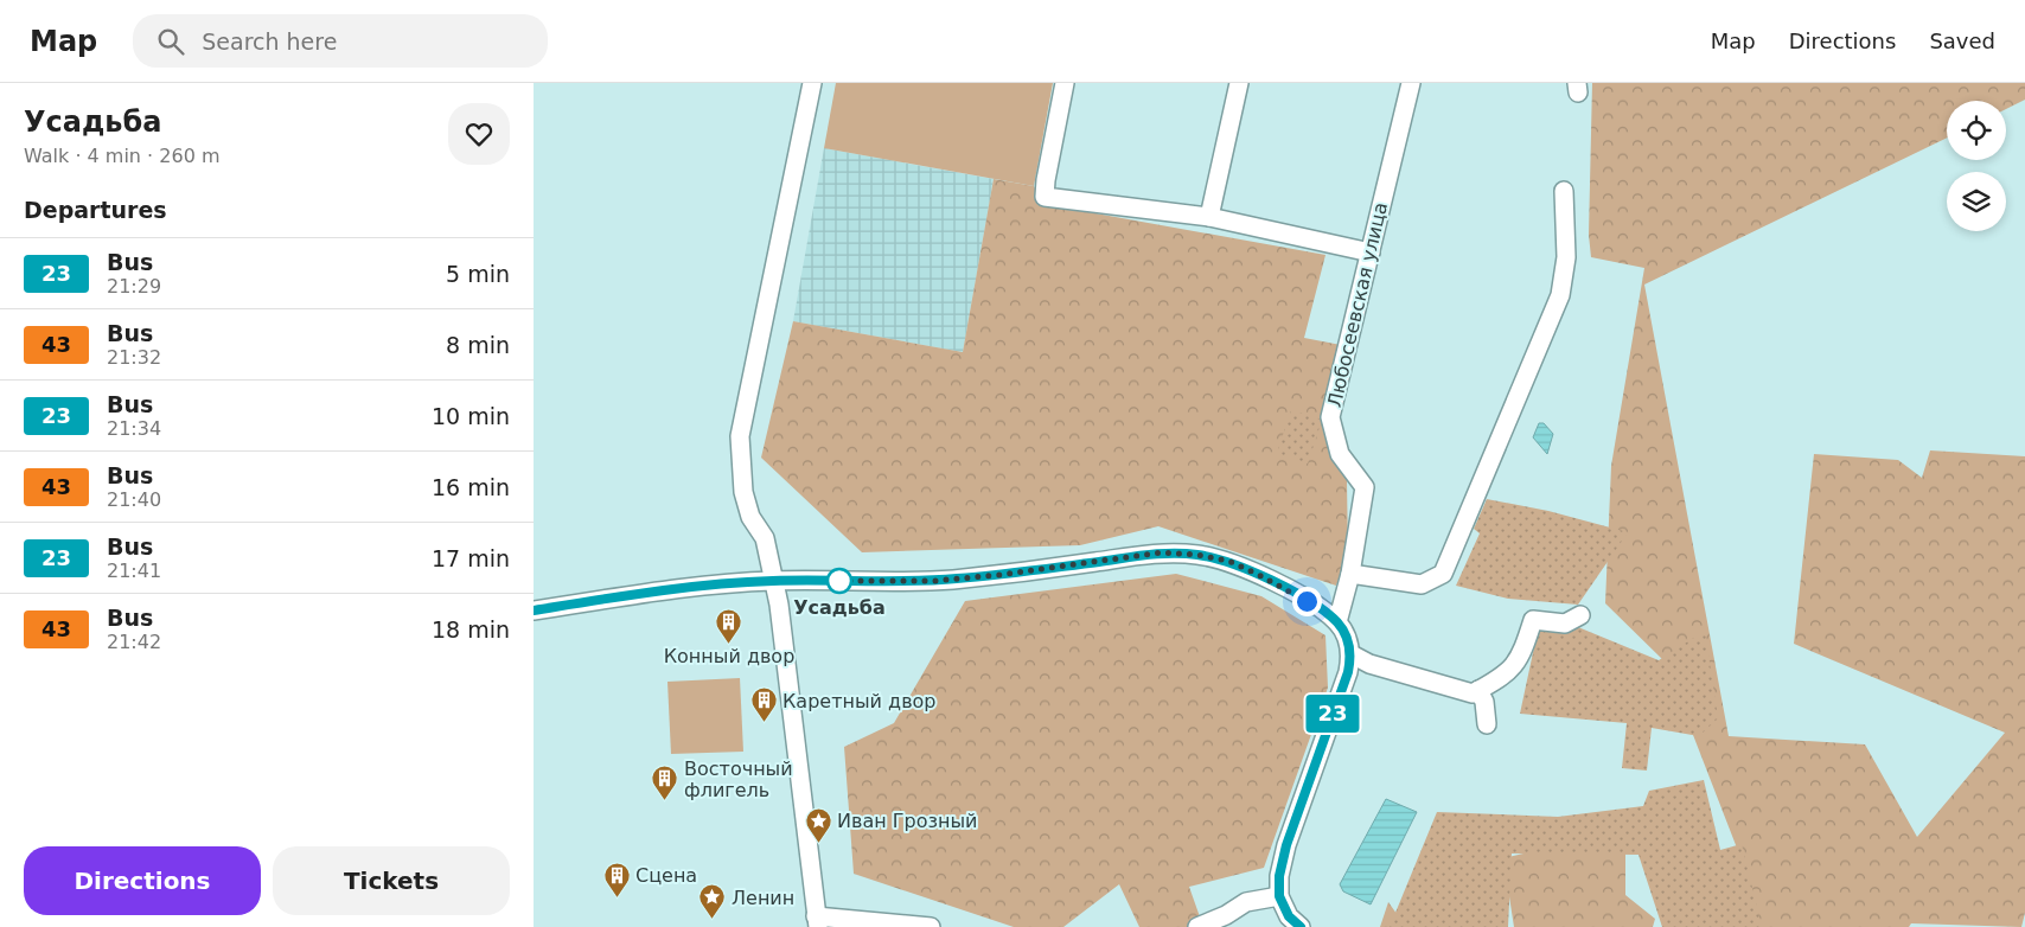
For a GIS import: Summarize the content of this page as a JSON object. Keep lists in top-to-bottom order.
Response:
{
  "streets": {
    "street": ["Любосеевская улица"]
  },
  "places": {
    "other": ["Усадьба"],
    "building": [
      "Конный двор",
      "Каретный двор",
      "Восточный флигель",
      "Сцена"
    ],
    "place": ["Иван Грозный", "Ленин"]
  },
  "lines": ["bus line 23"],
  "page": {
    "header": "Map",
    "search": "Search here",
    "nav": ["Map", "Directions", "Saved"],
    "heading": [
      ["Усадьба", "Walk · 4 min · 260 m"],
      "Departures"
    ],
    "on_map": "23",
    "list": [
      {
        "mark": "23",
        "name": "Bus",
        "note": "21:29",
        "value": "5 min"
      },
      {
        "mark": "43",
        "name": "Bus",
        "note": "21:32",
        "value": "8 min"
      },
      {
        "mark": "23",
        "name": "Bus",
        "note": "21:34",
        "value": "10 min"
      },
      {
        "mark": "43",
        "name": "Bus",
        "note": "21:40",
        "value": "16 min"
      },
      {
        "mark": "23",
        "name": "Bus",
        "note": "21:41",
        "value": "17 min"
      },
      {
        "mark": "43",
        "name": "Bus",
        "note": "21:42",
        "value": "18 min"
      }
    ],
    "buttons": ["Directions", "Tickets"]
  }
}
